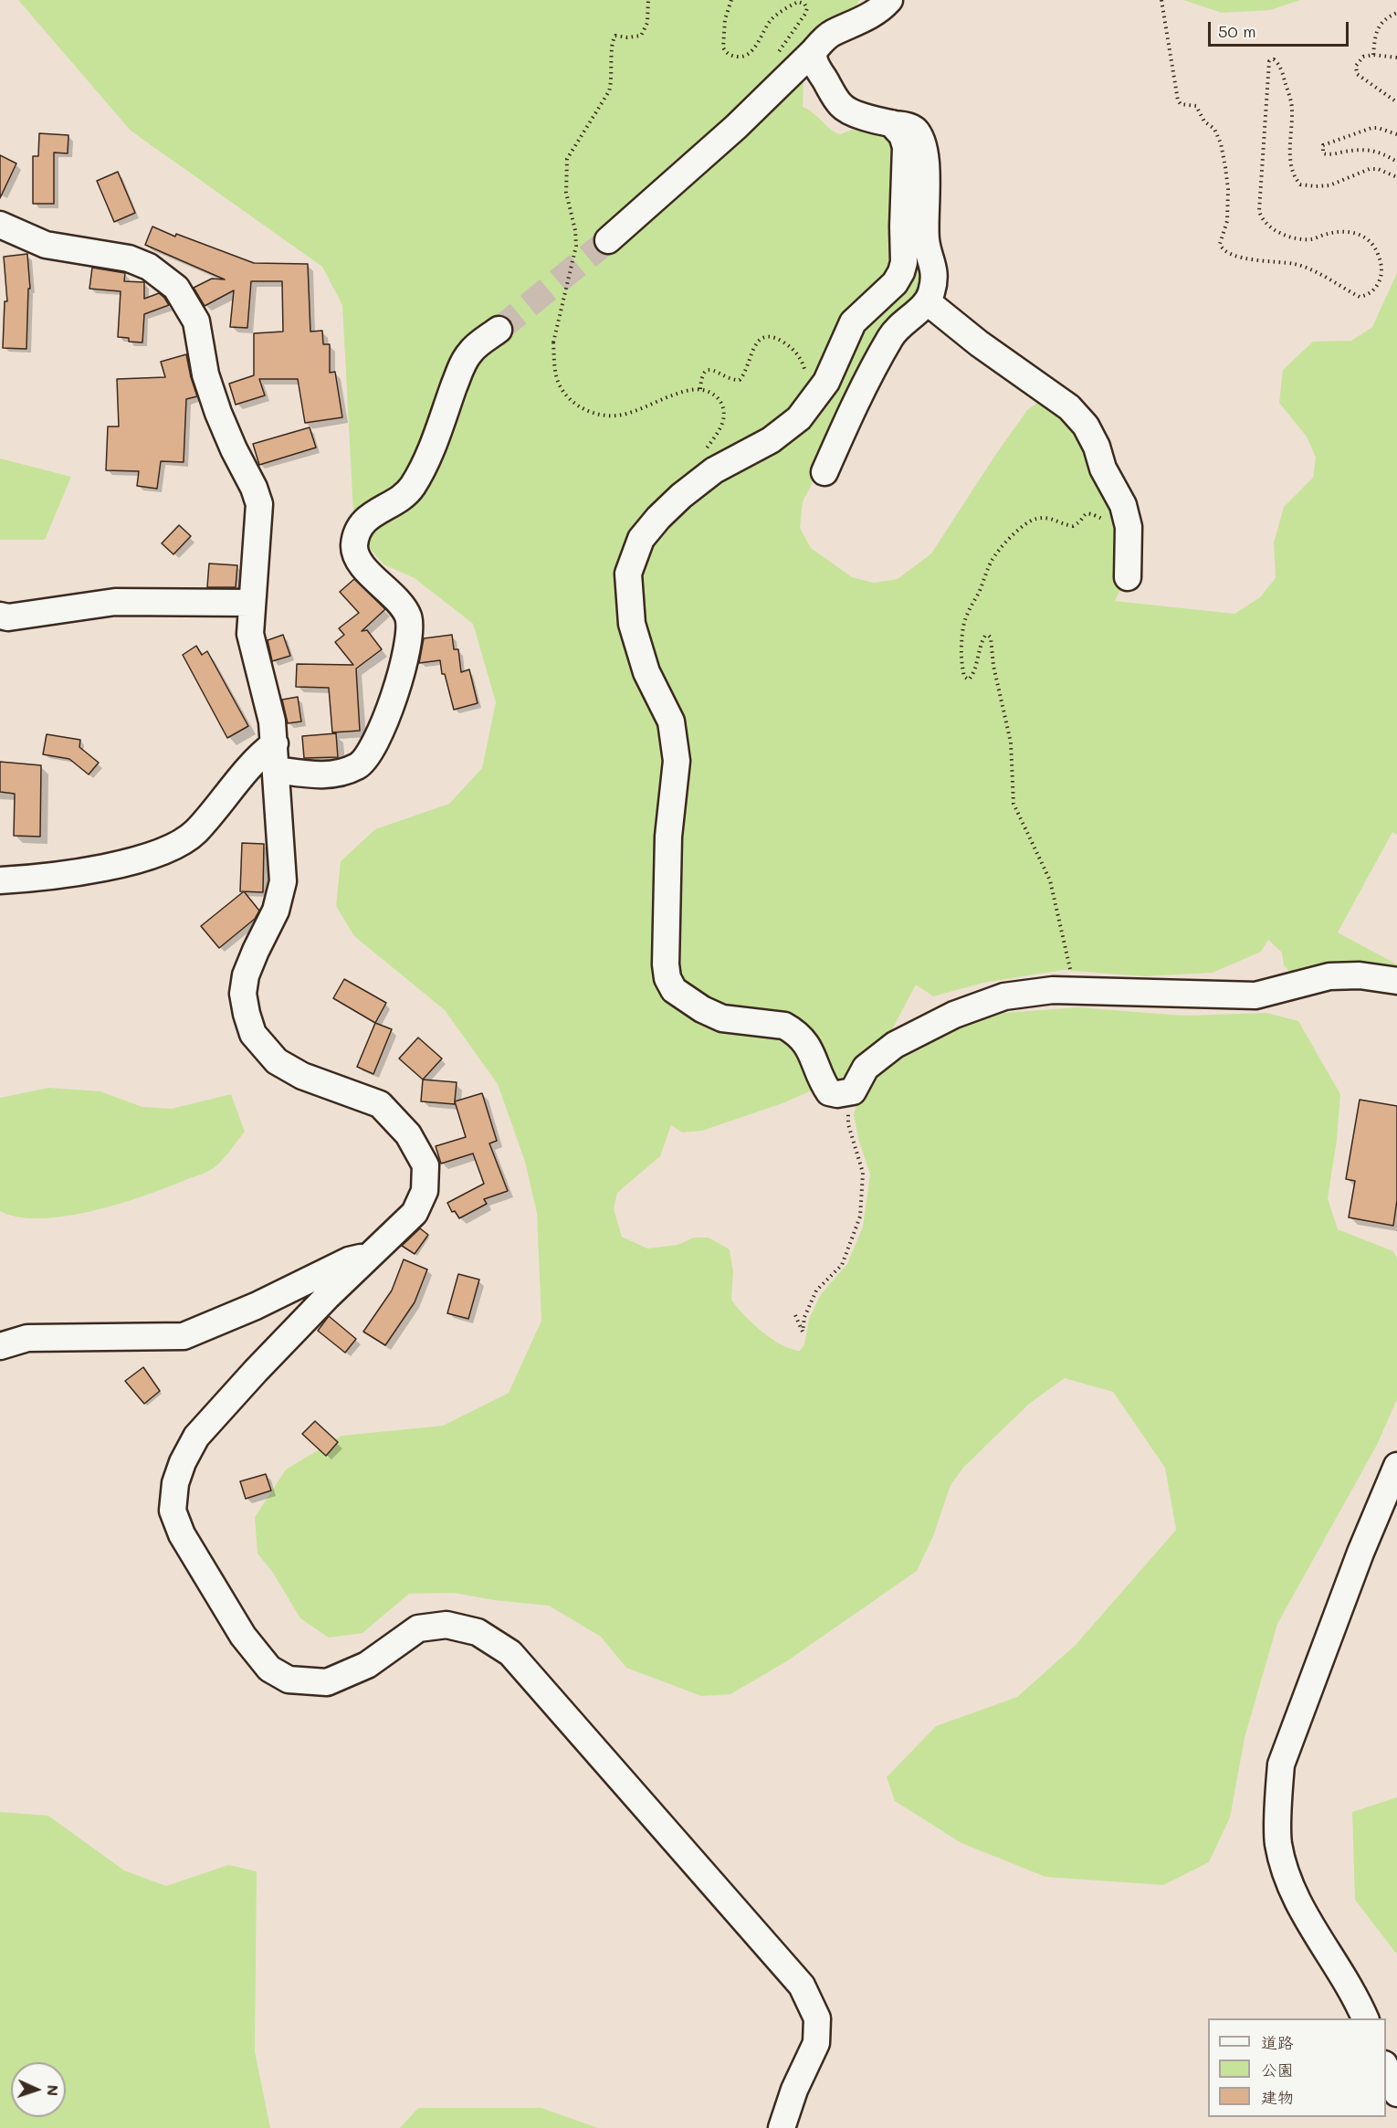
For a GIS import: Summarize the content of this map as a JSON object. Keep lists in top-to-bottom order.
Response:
{
  "legend": ["道路", "公園", "建物"],
  "scale_bar": "50 m",
  "north": "right"
}
